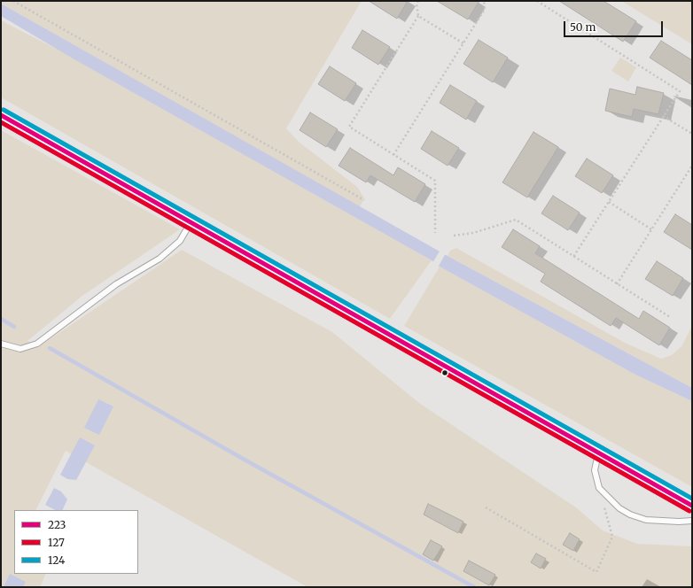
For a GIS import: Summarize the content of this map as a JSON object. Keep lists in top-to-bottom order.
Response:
{
  "lines": ["transit line 124", "transit line 223", "transit line 127"],
  "legend": ["223", "127", "124"],
  "scale_bar": "50 m"
}
